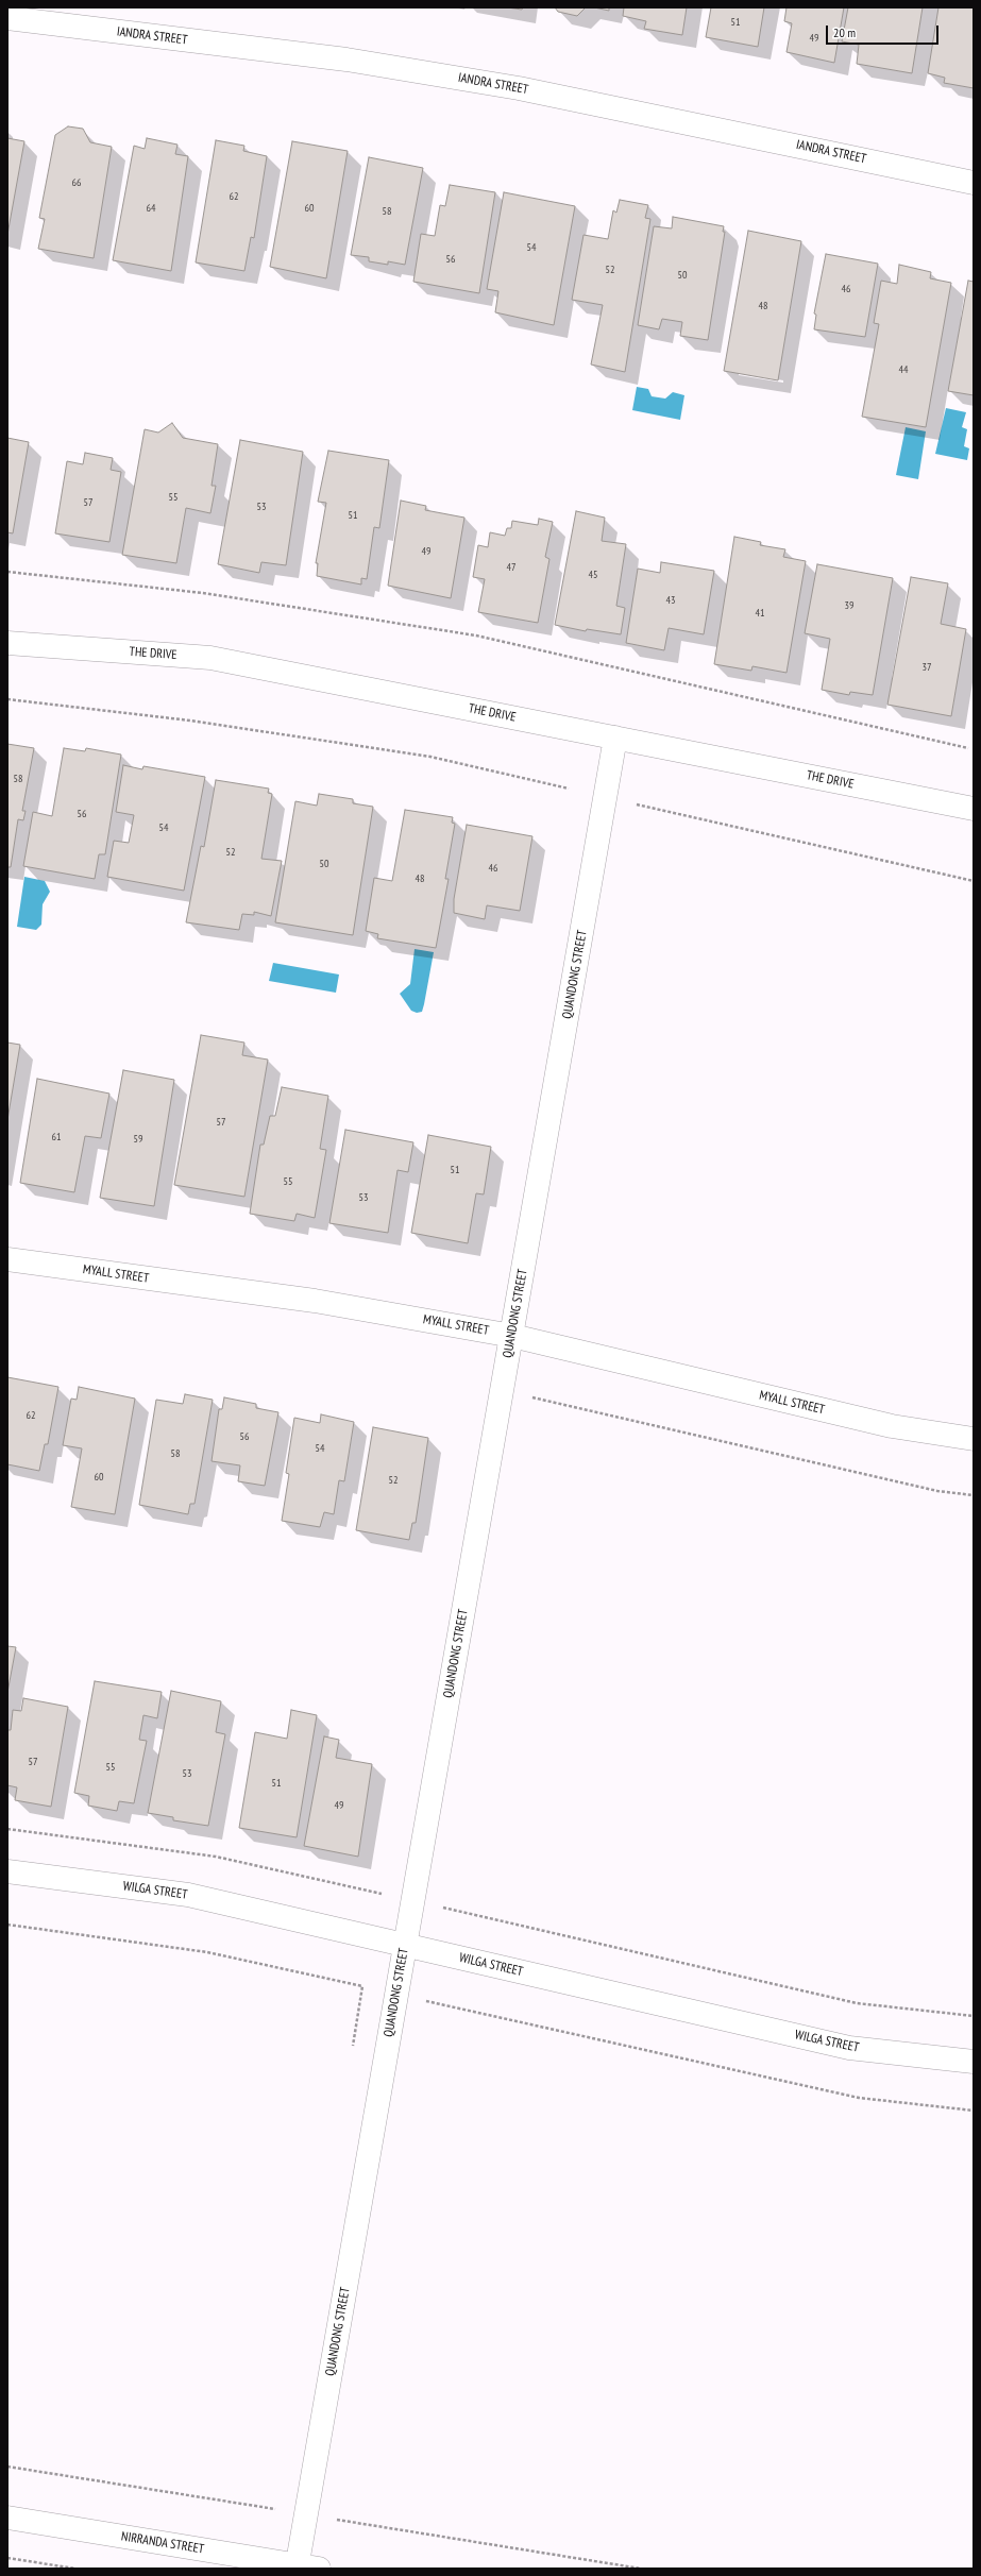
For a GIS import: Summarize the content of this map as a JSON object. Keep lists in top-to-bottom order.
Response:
{
  "streets": {
    "street": [
      "IANDRA STREET",
      "THE DRIVE",
      "QUANDONG STREET",
      "MYALL STREET",
      "WILGA STREET",
      "NIRRANDA STREET"
    ]
  },
  "crossings": [
    ["THE DRIVE", "QUANDONG STREET"],
    ["QUANDONG STREET", "MYALL STREET"],
    ["QUANDONG STREET", "WILGA STREET"],
    ["QUANDONG STREET", "NIRRANDA STREET"]
  ],
  "house_numbers": [
    "51",
    "49",
    "66",
    "62",
    "64",
    "60",
    "58",
    "54",
    "56",
    "52",
    "50",
    "46",
    "48",
    "44",
    "55",
    "57",
    "53",
    "51",
    "49",
    "47",
    "45",
    "43",
    "39",
    "41",
    "37",
    "58",
    "56",
    "54",
    "52",
    "50",
    "46",
    "48",
    "57",
    "61",
    "59",
    "51",
    "55",
    "53",
    "62",
    "56",
    "54",
    "58",
    "60",
    "52",
    "57",
    "55",
    "53",
    "51",
    "49"
  ],
  "scale_bar": "20 m"
}
